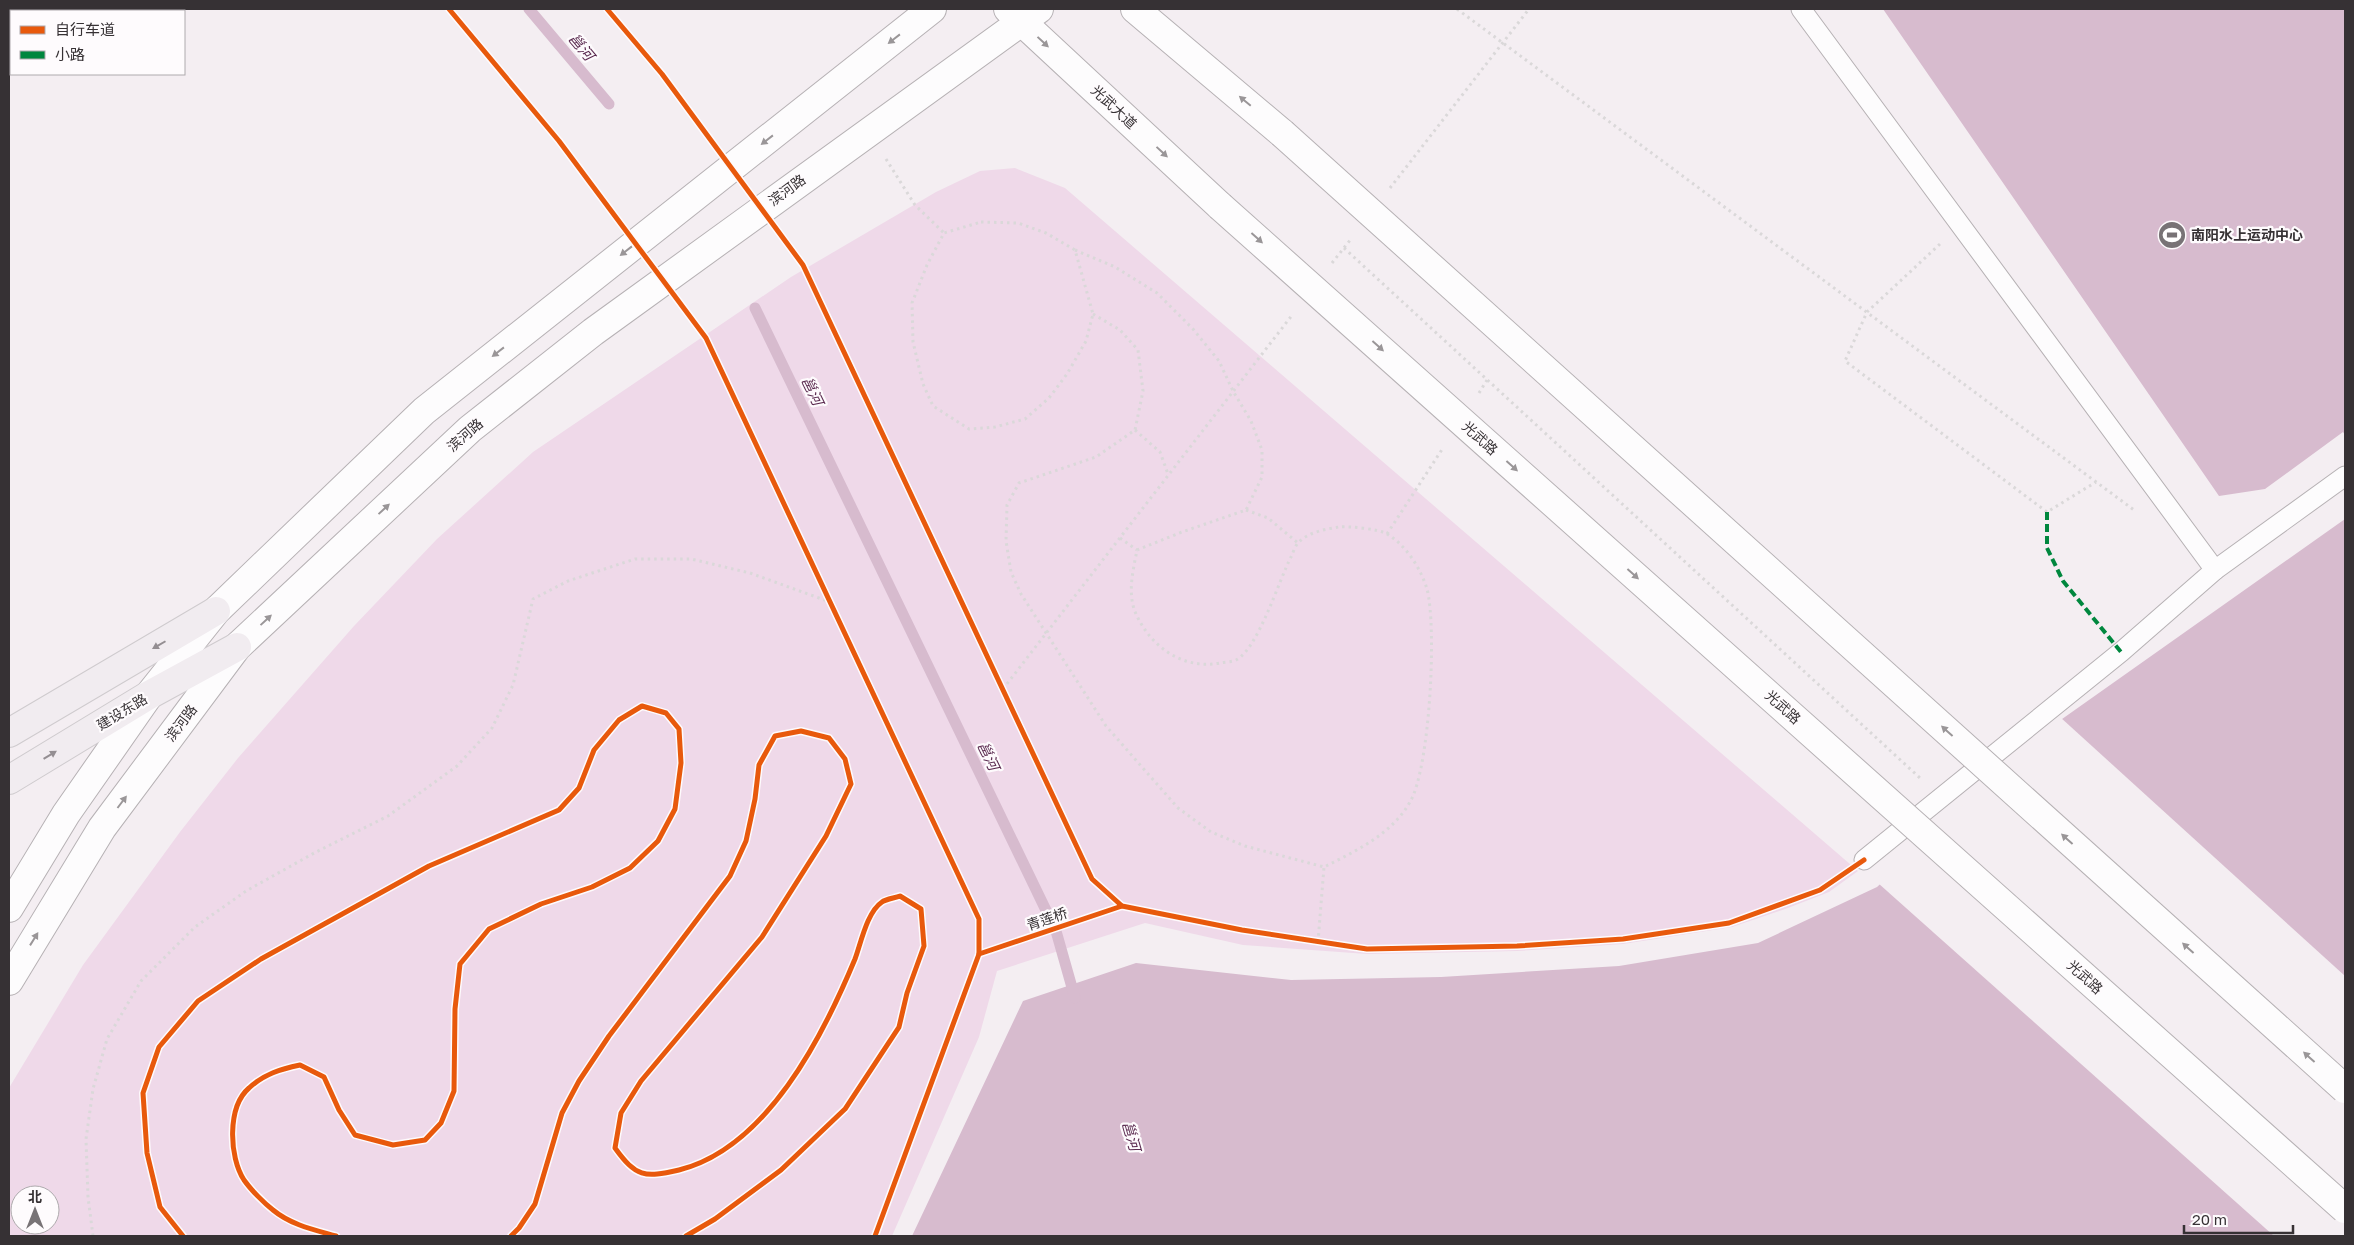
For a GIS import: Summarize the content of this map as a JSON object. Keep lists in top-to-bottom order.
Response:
{
  "streets": {
    "main road": [
      "光武大道",
      "滨河路",
      "光武路",
      "建设东路"
    ],
    "cycle path": ["青莲桥"]
  },
  "crossings": [
    ["光武大道", "滨河路"],
    ["光武大道", "光武路"],
    ["滨河路", "建设东路"]
  ],
  "water": ["邕河"],
  "places": {
    "sports": ["南阳水上运动中心"]
  },
  "legend": ["自行车道", "小路"],
  "scale_bar": "20 m",
  "north": "top"
}
